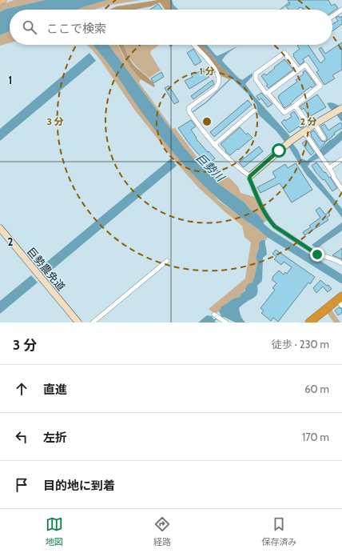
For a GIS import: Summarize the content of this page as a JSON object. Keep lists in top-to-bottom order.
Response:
{
  "streets": {
    "street": ["巨勢農免道"]
  },
  "water": ["巨勢川"],
  "page": {
    "search": "ここで検索",
    "heading": ["3 分", "徒歩 · 230 m"],
    "list": [
      ["直進", "60 m"],
      ["左折", "170 m"],
      "目的地に到着"
    ],
    "nav": ["地図", "経路", "保存済み"]
  },
  "grid": {
    "rows": ["1", "2"]
  },
  "rings": ["1 分", "2 分", "3 分"]
}
